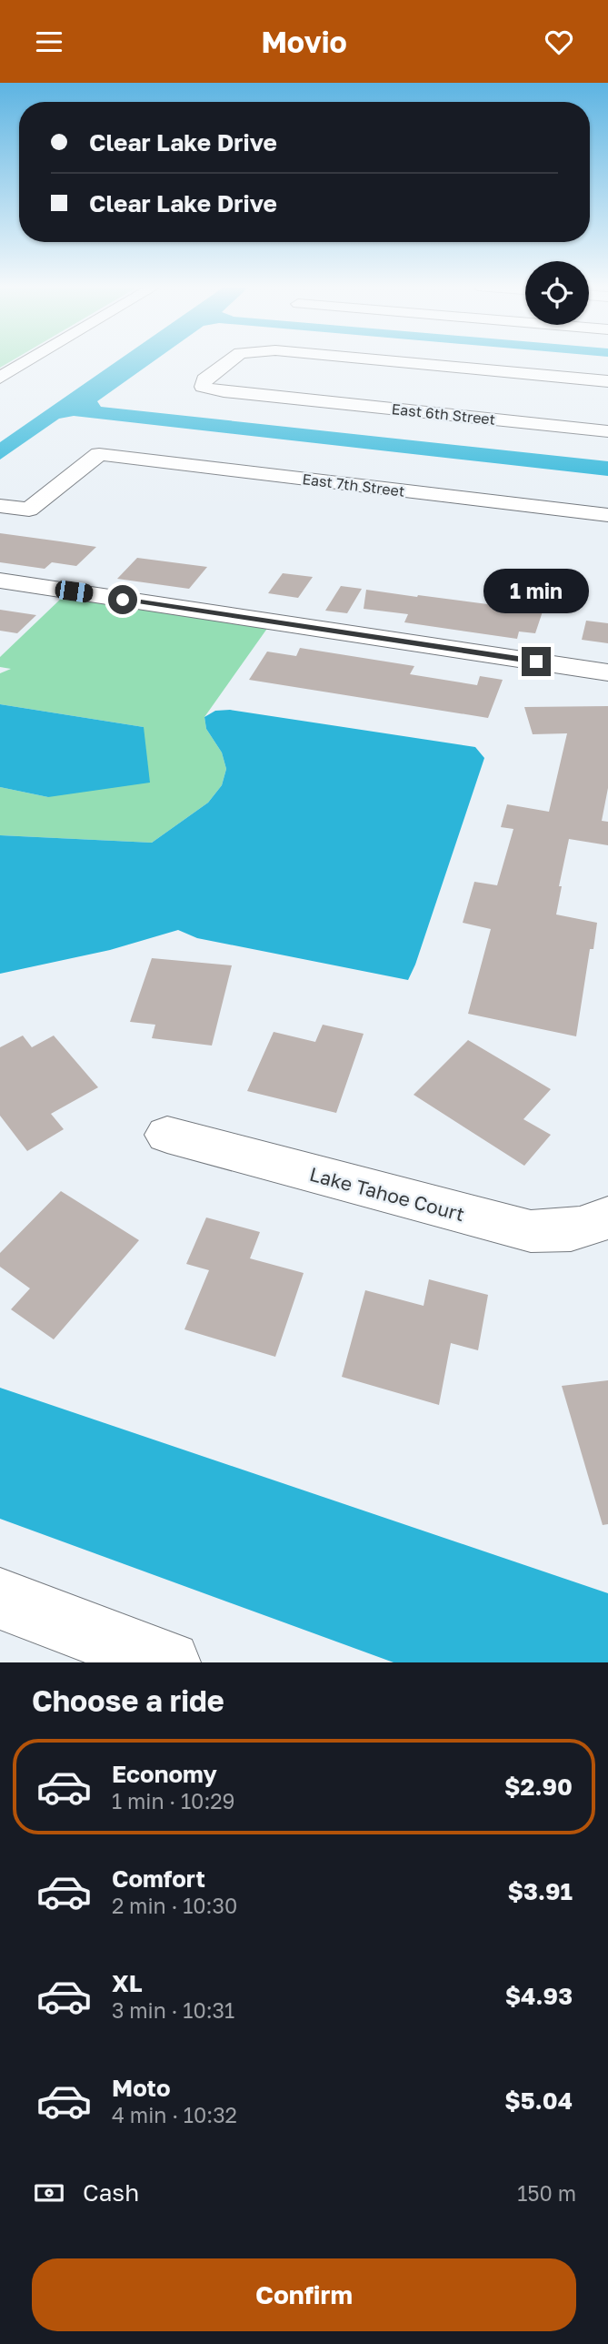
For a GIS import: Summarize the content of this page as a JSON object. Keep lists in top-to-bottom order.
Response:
{
  "streets": {
    "street": ["East 6th Street", "East 7th Street", "Lake Tahoe Court"]
  },
  "page": {
    "header": "Movio",
    "banner": ["Clear Lake Drive", "Clear Lake Drive"],
    "bubble": "1 min",
    "heading": "Choose a ride",
    "list": [
      {
        "name": "Economy",
        "note": "1 min · 10:29",
        "value": "$2.90"
      },
      {
        "name": "Comfort",
        "note": "2 min · 10:30",
        "value": "$3.91"
      },
      {
        "name": "XL",
        "note": "3 min · 10:31",
        "value": "$4.93"
      },
      {
        "name": "Moto",
        "note": "4 min · 10:32",
        "value": "$5.04"
      }
    ],
    "pay": ["Cash", "150 m"],
    "buttons": "Confirm"
  }
}
